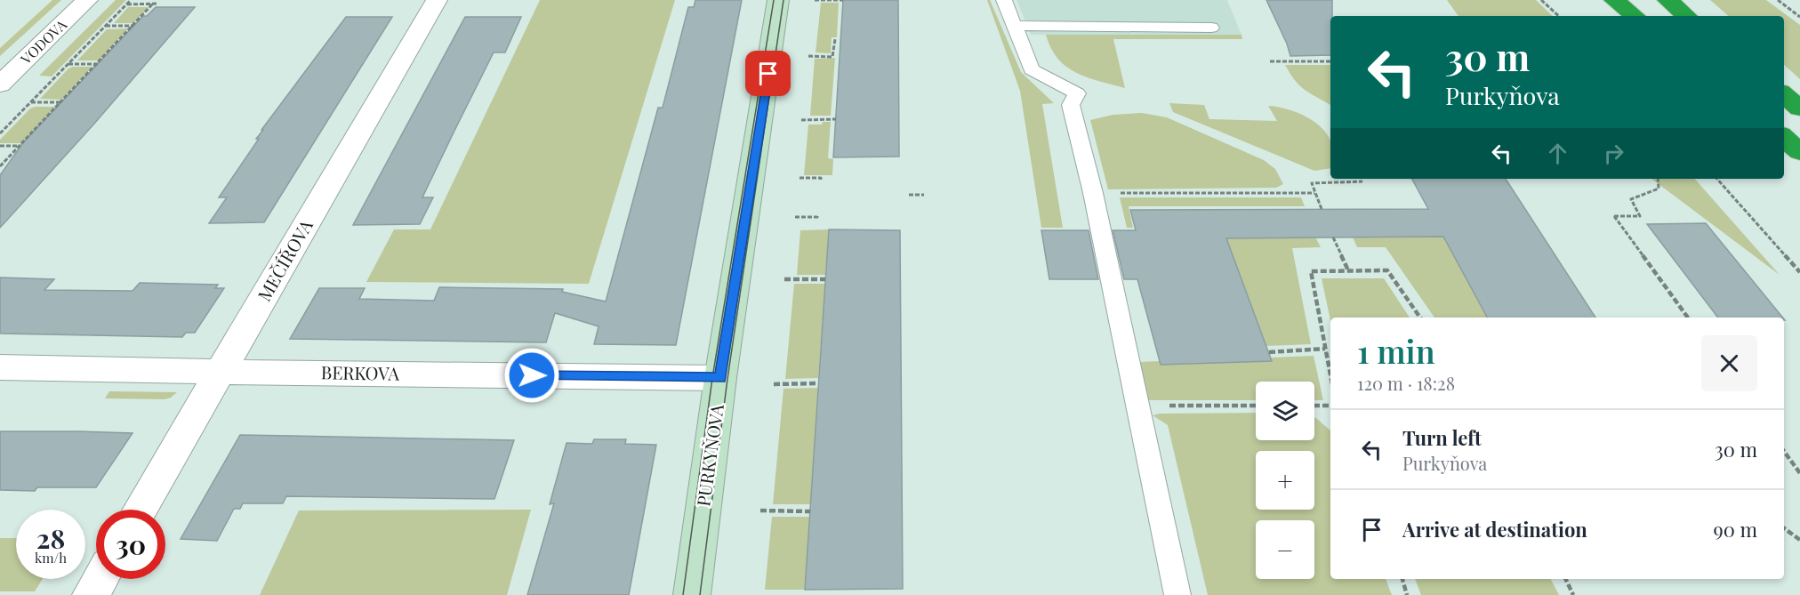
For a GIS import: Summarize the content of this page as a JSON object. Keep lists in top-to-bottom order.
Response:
{
  "streets": {
    "street": [
      "VODOVA",
      "MEČÍŘOVA",
      "BERKOVA",
      "PURKYŇOVA"
    ]
  },
  "crossings": [
    ["MEČÍŘOVA", "BERKOVA"],
    ["BERKOVA", "PURKYŇOVA"]
  ],
  "page": {
    "turn": ["30 m", "Purkyňova"],
    "heading": ["1 min", "120 m · 18:28"],
    "map_buttons": ["+", "−"],
    "list": [
      {
        "name": "Turn left",
        "note": "Purkyňova",
        "value": "30 m"
      },
      {
        "name": "Arrive at destination",
        "value": "90 m"
      }
    ],
    "speed": "28 km/h",
    "limit": "30"
  }
}
